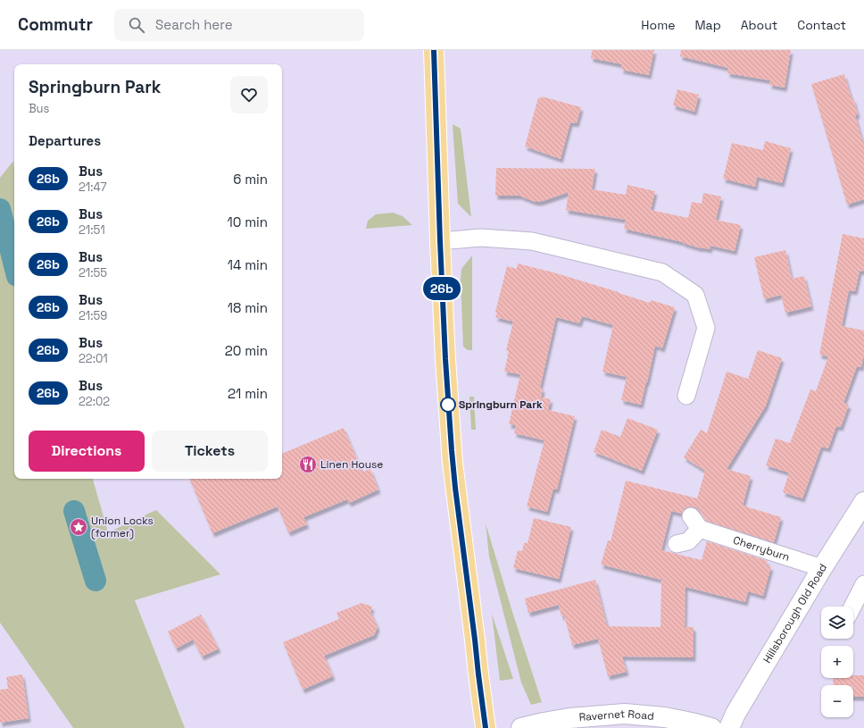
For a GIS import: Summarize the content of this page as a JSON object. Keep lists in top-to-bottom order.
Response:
{
  "streets": {
    "street": ["Cherryburn", "Hillsborough Old Road", "Ravernet Road"]
  },
  "crossings": [
    ["Cherryburn", "Hillsborough Old Road"]
  ],
  "places": {
    "other": ["Springburn Park"],
    "restaurant": ["Linen House"],
    "place": ["Union Locks (former)"]
  },
  "lines": ["bus line 26b"],
  "page": {
    "header": "Commutr",
    "search": "Search here",
    "nav": [
      "Home",
      "Map",
      "About",
      "Contact"
    ],
    "on_map": "26b",
    "heading": [
      ["Springburn Park", "Bus"],
      "Departures"
    ],
    "list": [
      {
        "mark": "26b",
        "name": "Bus",
        "note": "21:47",
        "value": "6 min"
      },
      {
        "mark": "26b",
        "name": "Bus",
        "note": "21:51",
        "value": "10 min"
      },
      {
        "mark": "26b",
        "name": "Bus",
        "note": "21:55",
        "value": "14 min"
      },
      {
        "mark": "26b",
        "name": "Bus",
        "note": "21:59",
        "value": "18 min"
      },
      {
        "mark": "26b",
        "name": "Bus",
        "note": "22:01",
        "value": "20 min"
      },
      {
        "mark": "26b",
        "name": "Bus",
        "note": "22:02",
        "value": "21 min"
      }
    ],
    "buttons": ["Directions", "Tickets"],
    "map_buttons": ["+", "−"]
  }
}
